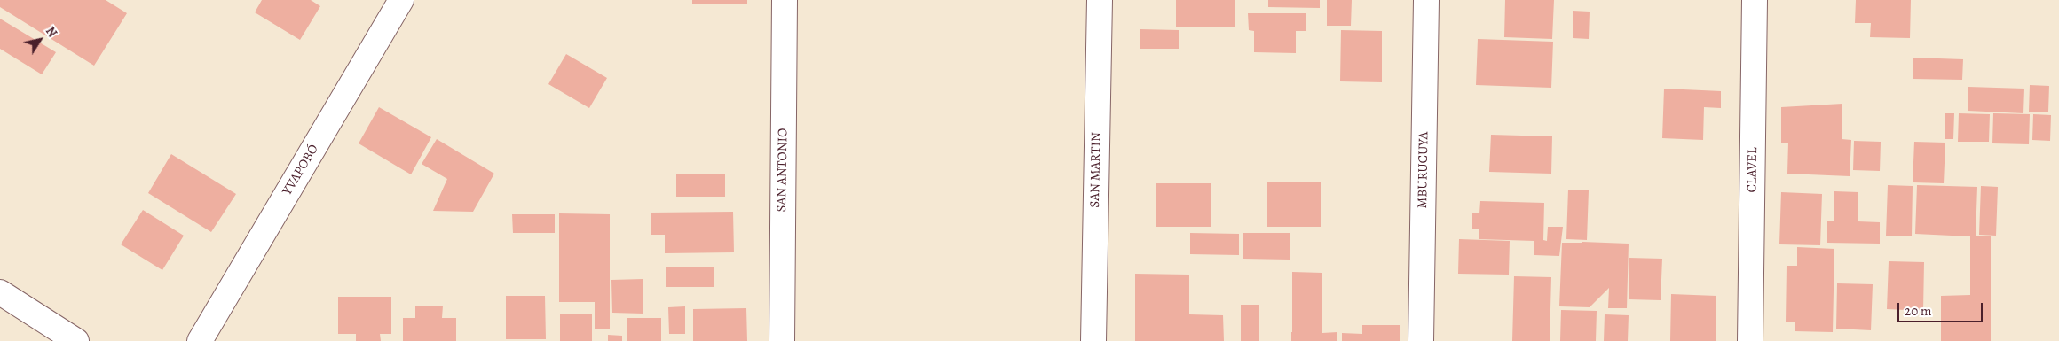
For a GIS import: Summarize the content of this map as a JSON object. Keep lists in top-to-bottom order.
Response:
{
  "streets": {
    "street": [
      "YVAPOBÓ",
      "SAN ANTONIO",
      "SAN MARTIN",
      "MBURUCUYA",
      "CLAVEL"
    ]
  },
  "scale_bar": "20 m",
  "north": "top right"
}
